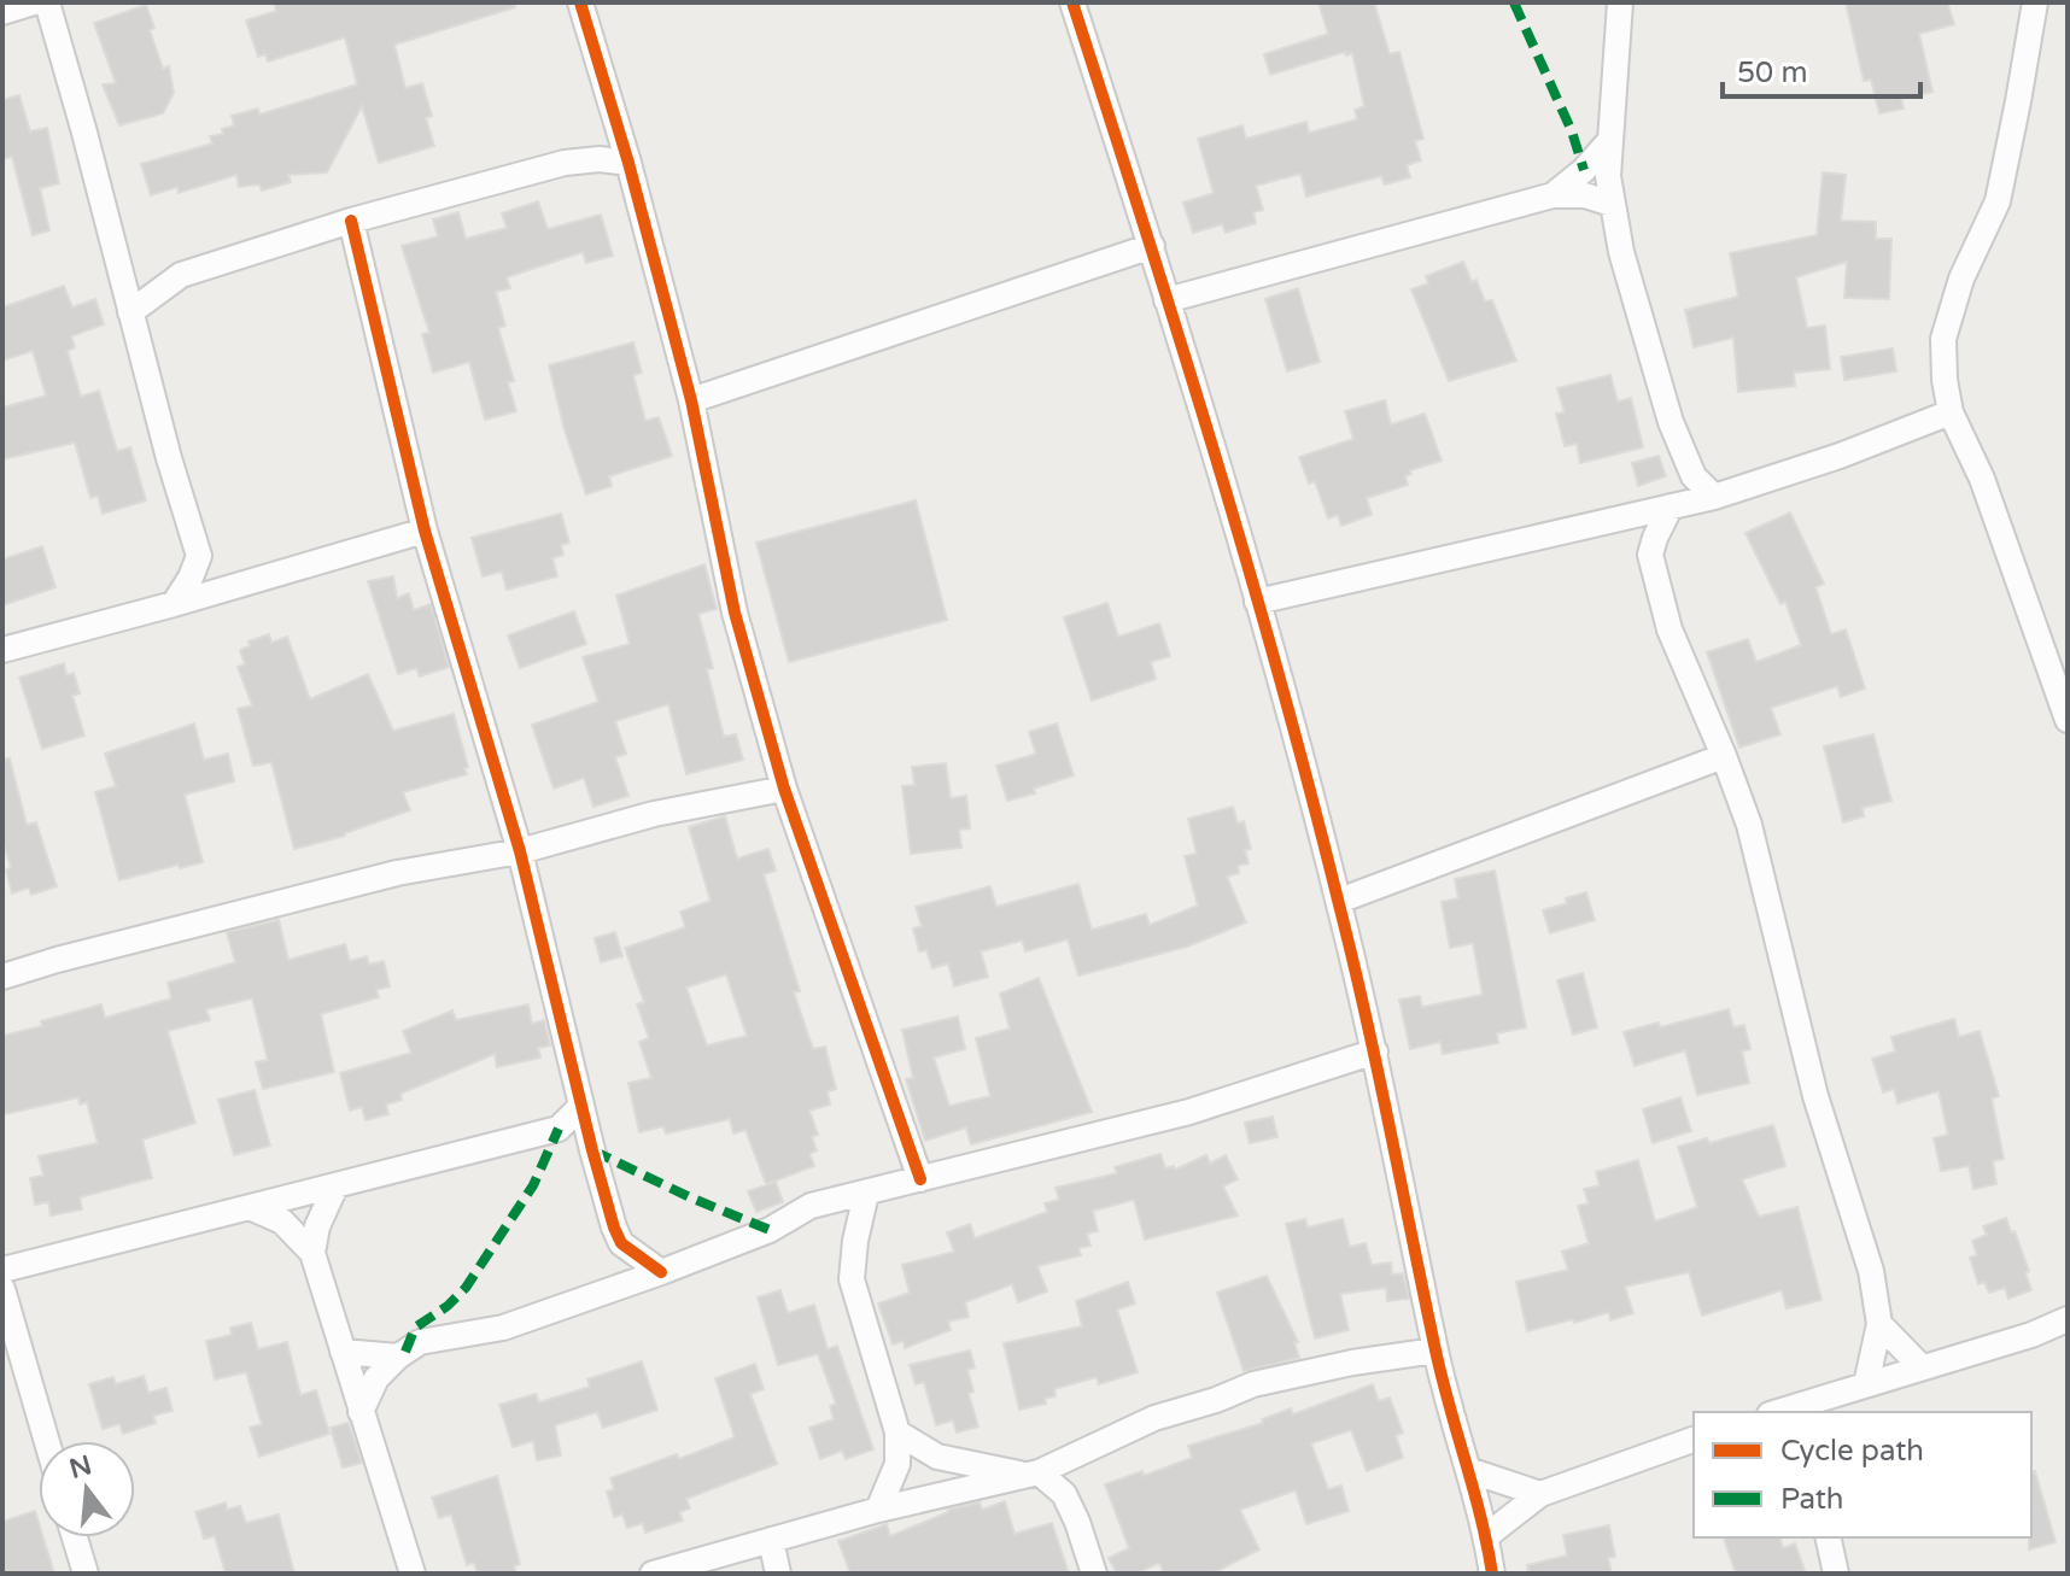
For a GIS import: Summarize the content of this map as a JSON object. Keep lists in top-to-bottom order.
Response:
{
  "legend": ["Cycle path", "Path"],
  "scale_bar": "50 m",
  "north": "top"
}
